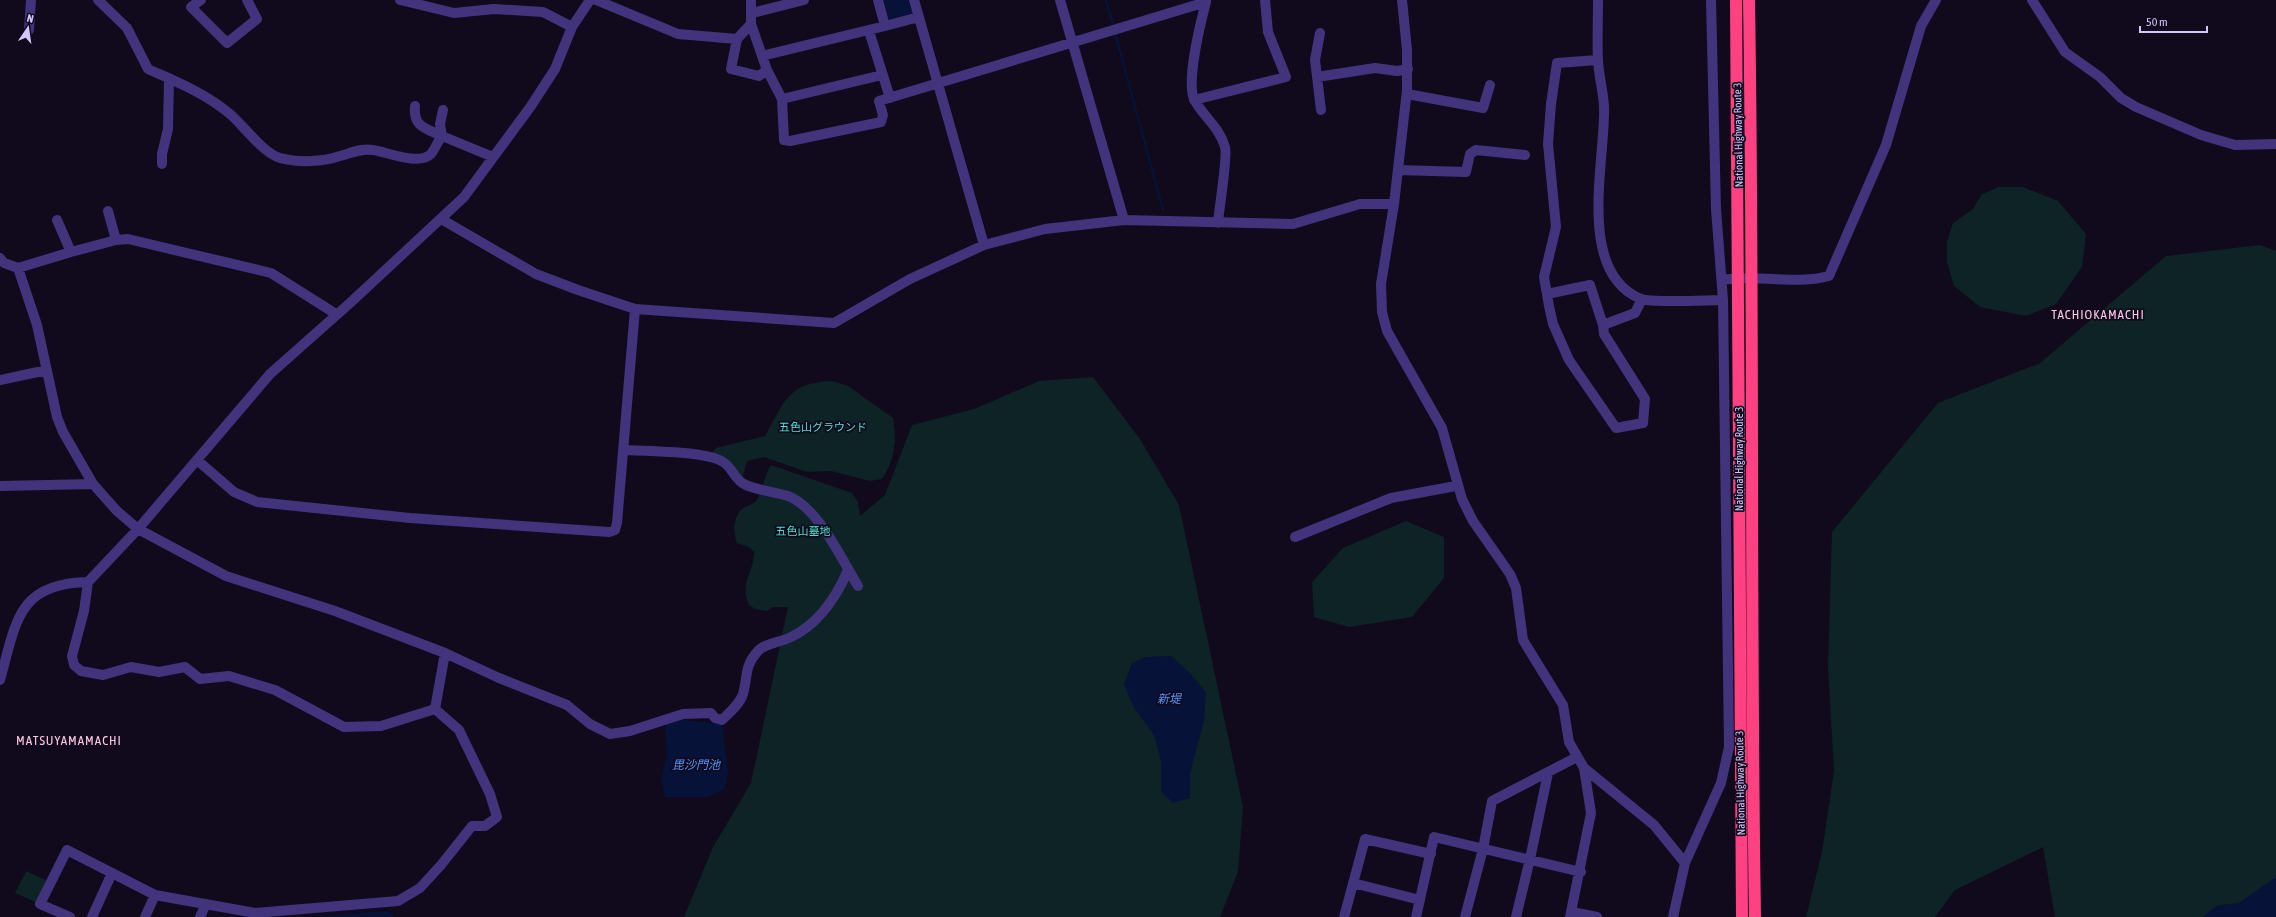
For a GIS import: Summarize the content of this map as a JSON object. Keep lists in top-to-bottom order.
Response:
{
  "streets": {
    "highway": ["National Highway Route 3"]
  },
  "districts": ["TACHIOKAMACHI", "MATSUYAMAMACHI"],
  "water": ["新堤", "毘沙門池"],
  "parks": ["五色山グラウンド", "五色山墓地"],
  "scale_bar": "50 m",
  "north": "top"
}
